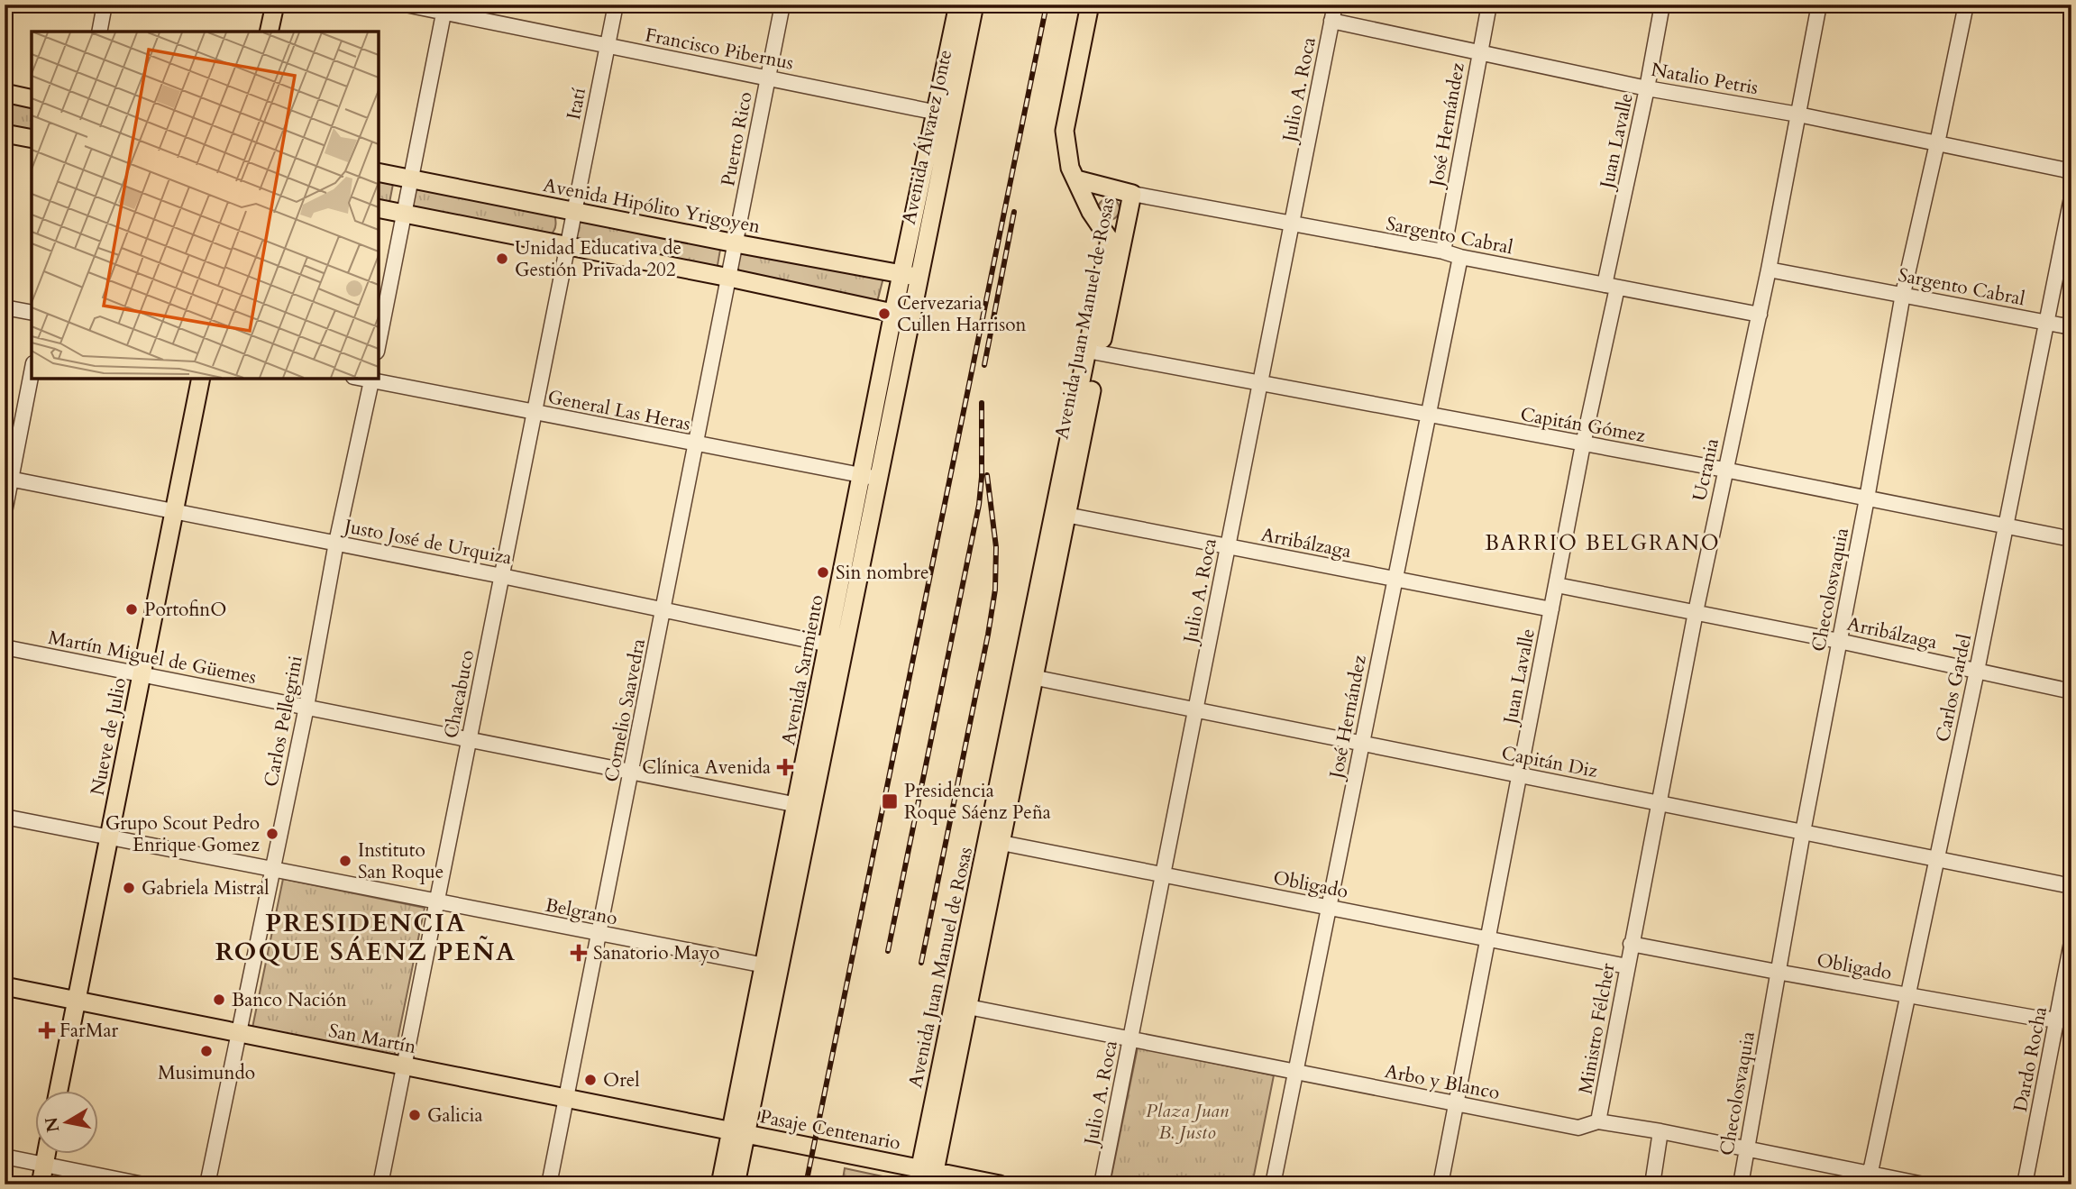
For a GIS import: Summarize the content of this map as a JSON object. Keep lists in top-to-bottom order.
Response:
{
  "streets": {
    "main road": [
      "Avenida Álvarez Jonte",
      "Avenida Hipólito Yrigoyen",
      "Avenida Juan Manuel de Rosas",
      "Avenida Sarmiento",
      "Nueve de Julio",
      "San Martín",
      "Pasaje Centenario"
    ],
    "street": [
      "Francisco Pibernus",
      "Natalio Petris",
      "Julio A. Roca",
      "Itatí",
      "José Hernández",
      "Puerto Rico",
      "Juan Lavalle",
      "Sargento Cabral",
      "General Las Heras",
      "Capitán Gómez",
      "Ucrania",
      "Justo José de Urquiza",
      "Arribálzaga",
      "Checolosvaquia",
      "Martín Miguel de Güemes",
      "Carlos Gardel",
      "Chacabuco",
      "Cornelio Saavedra",
      "Carlos Pellegrini",
      "Capitán Diz",
      "Obligado",
      "Belgrano",
      "Ministro Félcher",
      "Dardo Rocha",
      "Arbo y Blanco"
    ]
  },
  "crossings": [
    ["Francisco Pibernus", "Itatí"],
    ["Francisco Pibernus", "Avenida Álvarez Jonte"],
    ["Francisco Pibernus", "Puerto Rico"],
    ["Natalio Petris", "Julio A. Roca"],
    ["Natalio Petris", "José Hernández"],
    ["Natalio Petris", "Juan Lavalle"],
    ["Natalio Petris", "Ucrania"],
    ["Natalio Petris", "Checolosvaquia"],
    ["Julio A. Roca", "Sargento Cabral"],
    ["Julio A. Roca", "Capitán Gómez"],
    ["Julio A. Roca", "Arribálzaga"],
    ["Julio A. Roca", "Capitán Diz"],
    ["Julio A. Roca", "Obligado"],
    ["Julio A. Roca", "Arbo y Blanco"],
    ["Itatí", "Avenida Hipólito Yrigoyen"],
    ["Itatí", "Chacabuco"],
    ["José Hernández", "Sargento Cabral"],
    ["José Hernández", "Capitán Gómez"],
    ["José Hernández", "Arribálzaga"],
    ["José Hernández", "Capitán Diz"],
    ["José Hernández", "Obligado"],
    ["José Hernández", "Arbo y Blanco"],
    ["Avenida Álvarez Jonte", "Avenida Hipólito Yrigoyen"],
    ["Avenida Álvarez Jonte", "Avenida Sarmiento"],
    ["Puerto Rico", "Avenida Hipólito Yrigoyen"],
    ["Puerto Rico", "Cornelio Saavedra"],
    ["Juan Lavalle", "Sargento Cabral"],
    ["Juan Lavalle", "Capitán Gómez"],
    ["Juan Lavalle", "Arribálzaga"],
    ["Juan Lavalle", "Capitán Diz"],
    ["Juan Lavalle", "Obligado"],
    ["Juan Lavalle", "Arbo y Blanco"],
    ["Avenida Hipólito Yrigoyen", "Avenida Sarmiento"],
    ["Avenida Hipólito Yrigoyen", "Chacabuco"],
    ["Avenida Hipólito Yrigoyen", "Cornelio Saavedra"],
    ["Sargento Cabral", "Avenida Juan Manuel de Rosas"],
    ["Sargento Cabral", "Ucrania"],
    ["Sargento Cabral", "Checolosvaquia"],
    ["Sargento Cabral", "Carlos Gardel"],
    ["Avenida Juan Manuel de Rosas", "Capitán Gómez"],
    ["Avenida Juan Manuel de Rosas", "Arribálzaga"],
    ["Avenida Juan Manuel de Rosas", "Capitán Diz"],
    ["Avenida Juan Manuel de Rosas", "Obligado"],
    ["Avenida Juan Manuel de Rosas", "Arbo y Blanco"],
    ["Avenida Juan Manuel de Rosas", "Pasaje Centenario"],
    ["General Las Heras", "Avenida Sarmiento"],
    ["General Las Heras", "Chacabuco"],
    ["General Las Heras", "Cornelio Saavedra"],
    ["General Las Heras", "Carlos Pellegrini"],
    ["Capitán Gómez", "Ucrania"],
    ["Capitán Gómez", "Checolosvaquia"],
    ["Capitán Gómez", "Carlos Gardel"],
    ["Ucrania", "Arribálzaga"],
    ["Ucrania", "Capitán Diz"],
    ["Ucrania", "Obligado"],
    ["Ucrania", "Ministro Félcher"],
    ["Justo José de Urquiza", "Avenida Sarmiento"],
    ["Justo José de Urquiza", "Chacabuco"],
    ["Justo José de Urquiza", "Cornelio Saavedra"],
    ["Justo José de Urquiza", "Carlos Pellegrini"],
    ["Justo José de Urquiza", "Nueve de Julio"],
    ["Arribálzaga", "Checolosvaquia"],
    ["Arribálzaga", "Carlos Gardel"],
    ["Checolosvaquia", "Capitán Diz"],
    ["Checolosvaquia", "Obligado"],
    ["Checolosvaquia", "Arbo y Blanco"],
    ["Martín Miguel de Güemes", "Avenida Sarmiento"],
    ["Martín Miguel de Güemes", "Chacabuco"],
    ["Martín Miguel de Güemes", "Cornelio Saavedra"],
    ["Martín Miguel de Güemes", "Carlos Pellegrini"],
    ["Martín Miguel de Güemes", "Nueve de Julio"],
    ["Avenida Sarmiento", "Belgrano"],
    ["Avenida Sarmiento", "San Martín"],
    ["Avenida Sarmiento", "Pasaje Centenario"],
    ["Carlos Gardel", "Capitán Diz"],
    ["Carlos Gardel", "Obligado"],
    ["Carlos Gardel", "Arbo y Blanco"],
    ["Chacabuco", "Belgrano"],
    ["Chacabuco", "San Martín"],
    ["Cornelio Saavedra", "Belgrano"],
    ["Cornelio Saavedra", "San Martín"],
    ["Carlos Pellegrini", "Belgrano"],
    ["Carlos Pellegrini", "San Martín"],
    ["Nueve de Julio", "Belgrano"],
    ["Nueve de Julio", "San Martín"],
    ["Obligado", "Ministro Félcher"],
    ["Obligado", "Dardo Rocha"],
    ["Ministro Félcher", "Arbo y Blanco"],
    ["San Martín", "Pasaje Centenario"]
  ],
  "districts": ["BARRIO BELGRANO", "PRESIDENCIA ROQUE SÁENZ PEÑA"],
  "parks": ["Plaza Juan B. Justo"],
  "places": {
    "other": [
      "Unidad Educativa de Gestión Privada 202",
      "Cervezaria Cullen Harrison",
      "Sin nombre",
      "PortofinO",
      "Grupo Scout Pedro Enrique Gomez",
      "Instituto San Roque",
      "Gabriela Mistral",
      "Banco Nación",
      "Musimundo",
      "Orel",
      "Galicia"
    ],
    "health": ["Clínica Avenida", "Sanatorio Mayo", "FarMar"],
    "transit": ["Presidencia Roque Sáenz Peña"]
  },
  "north": "left"
}
